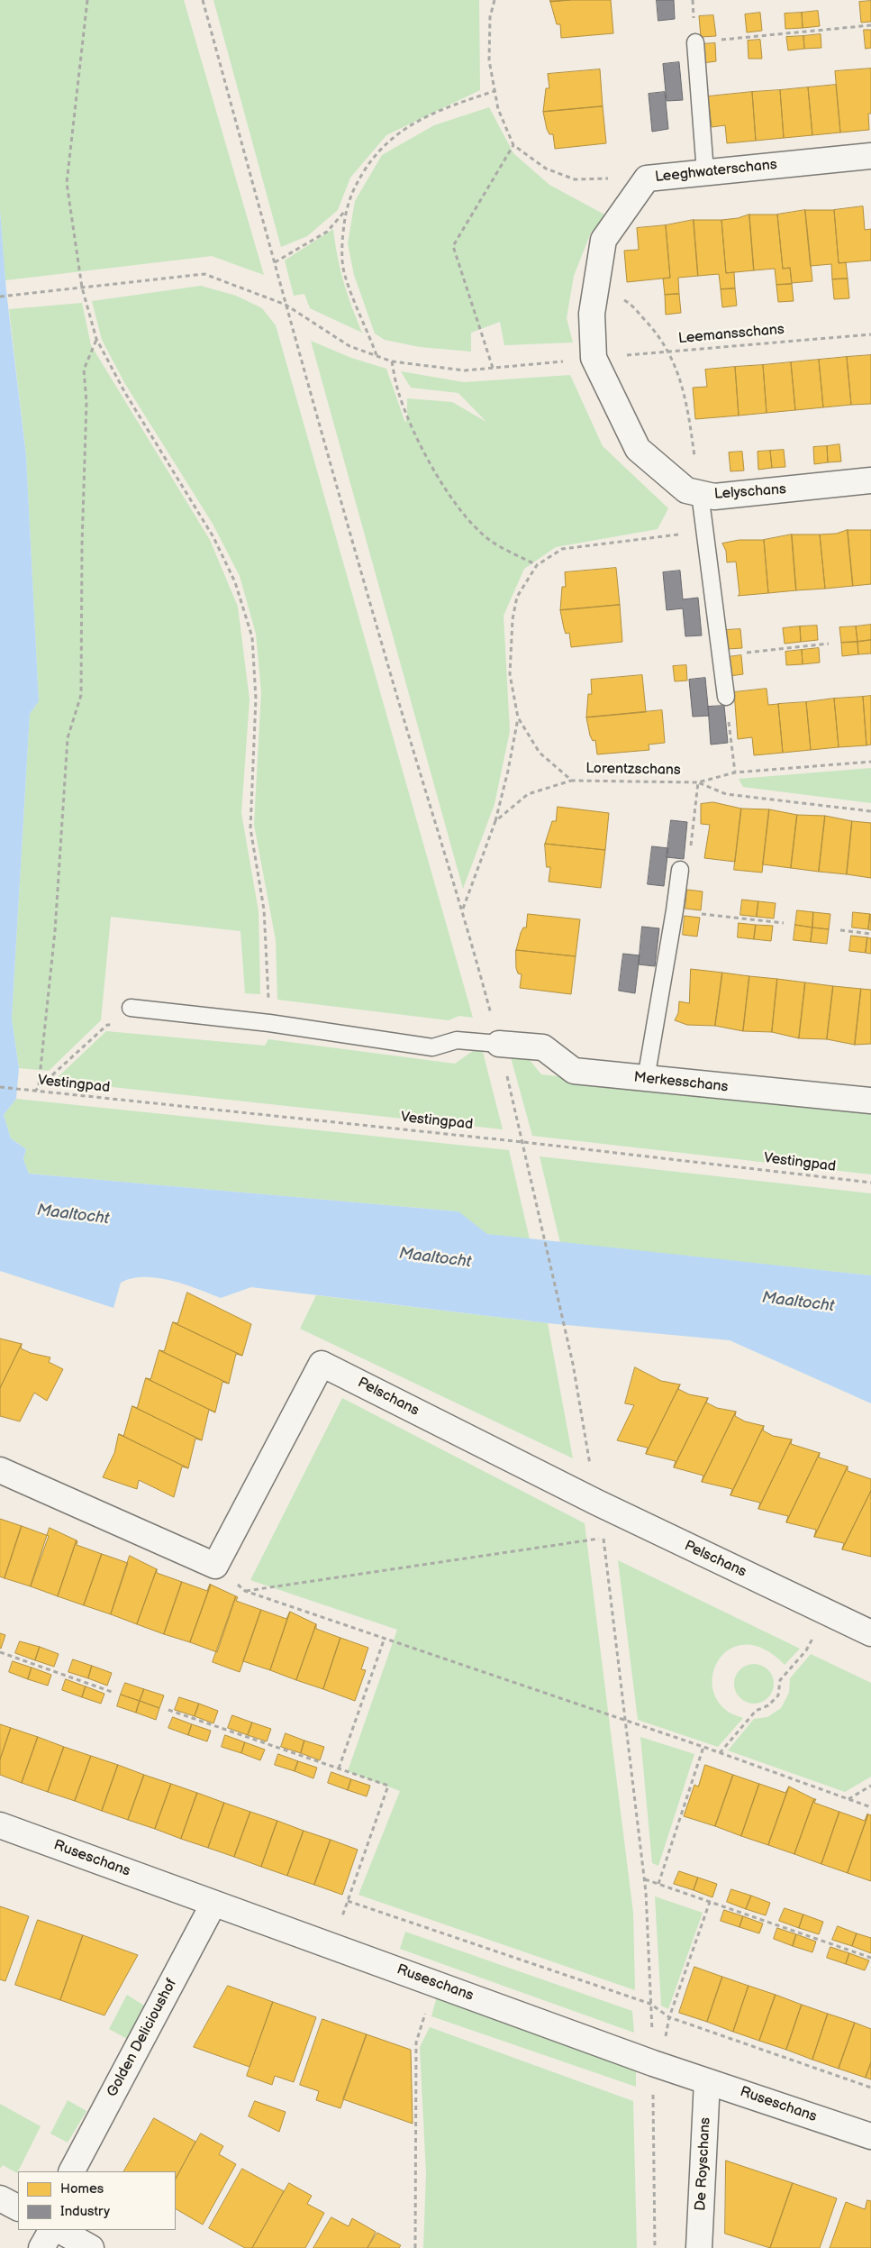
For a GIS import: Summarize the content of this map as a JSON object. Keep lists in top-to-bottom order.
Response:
{
  "streets": {
    "street": [
      "Leeghwaterschans",
      "Lelyschans",
      "Merkesschans",
      "Pelschans",
      "Ruseschans",
      "Golden Delicioushof",
      "De Royschans"
    ],
    "path": ["Leemansschans", "Lorentzschans", "Vestingpad"]
  },
  "crossings": [
    ["Leeghwaterschans", "Leemansschans"],
    ["Leeghwaterschans", "Lelyschans"],
    ["Leemansschans", "Lelyschans"],
    ["Ruseschans", "Golden Delicioushof"],
    ["Ruseschans", "De Royschans"]
  ],
  "water": ["Maaltocht"],
  "legend": ["Homes", "Industry"]
}
